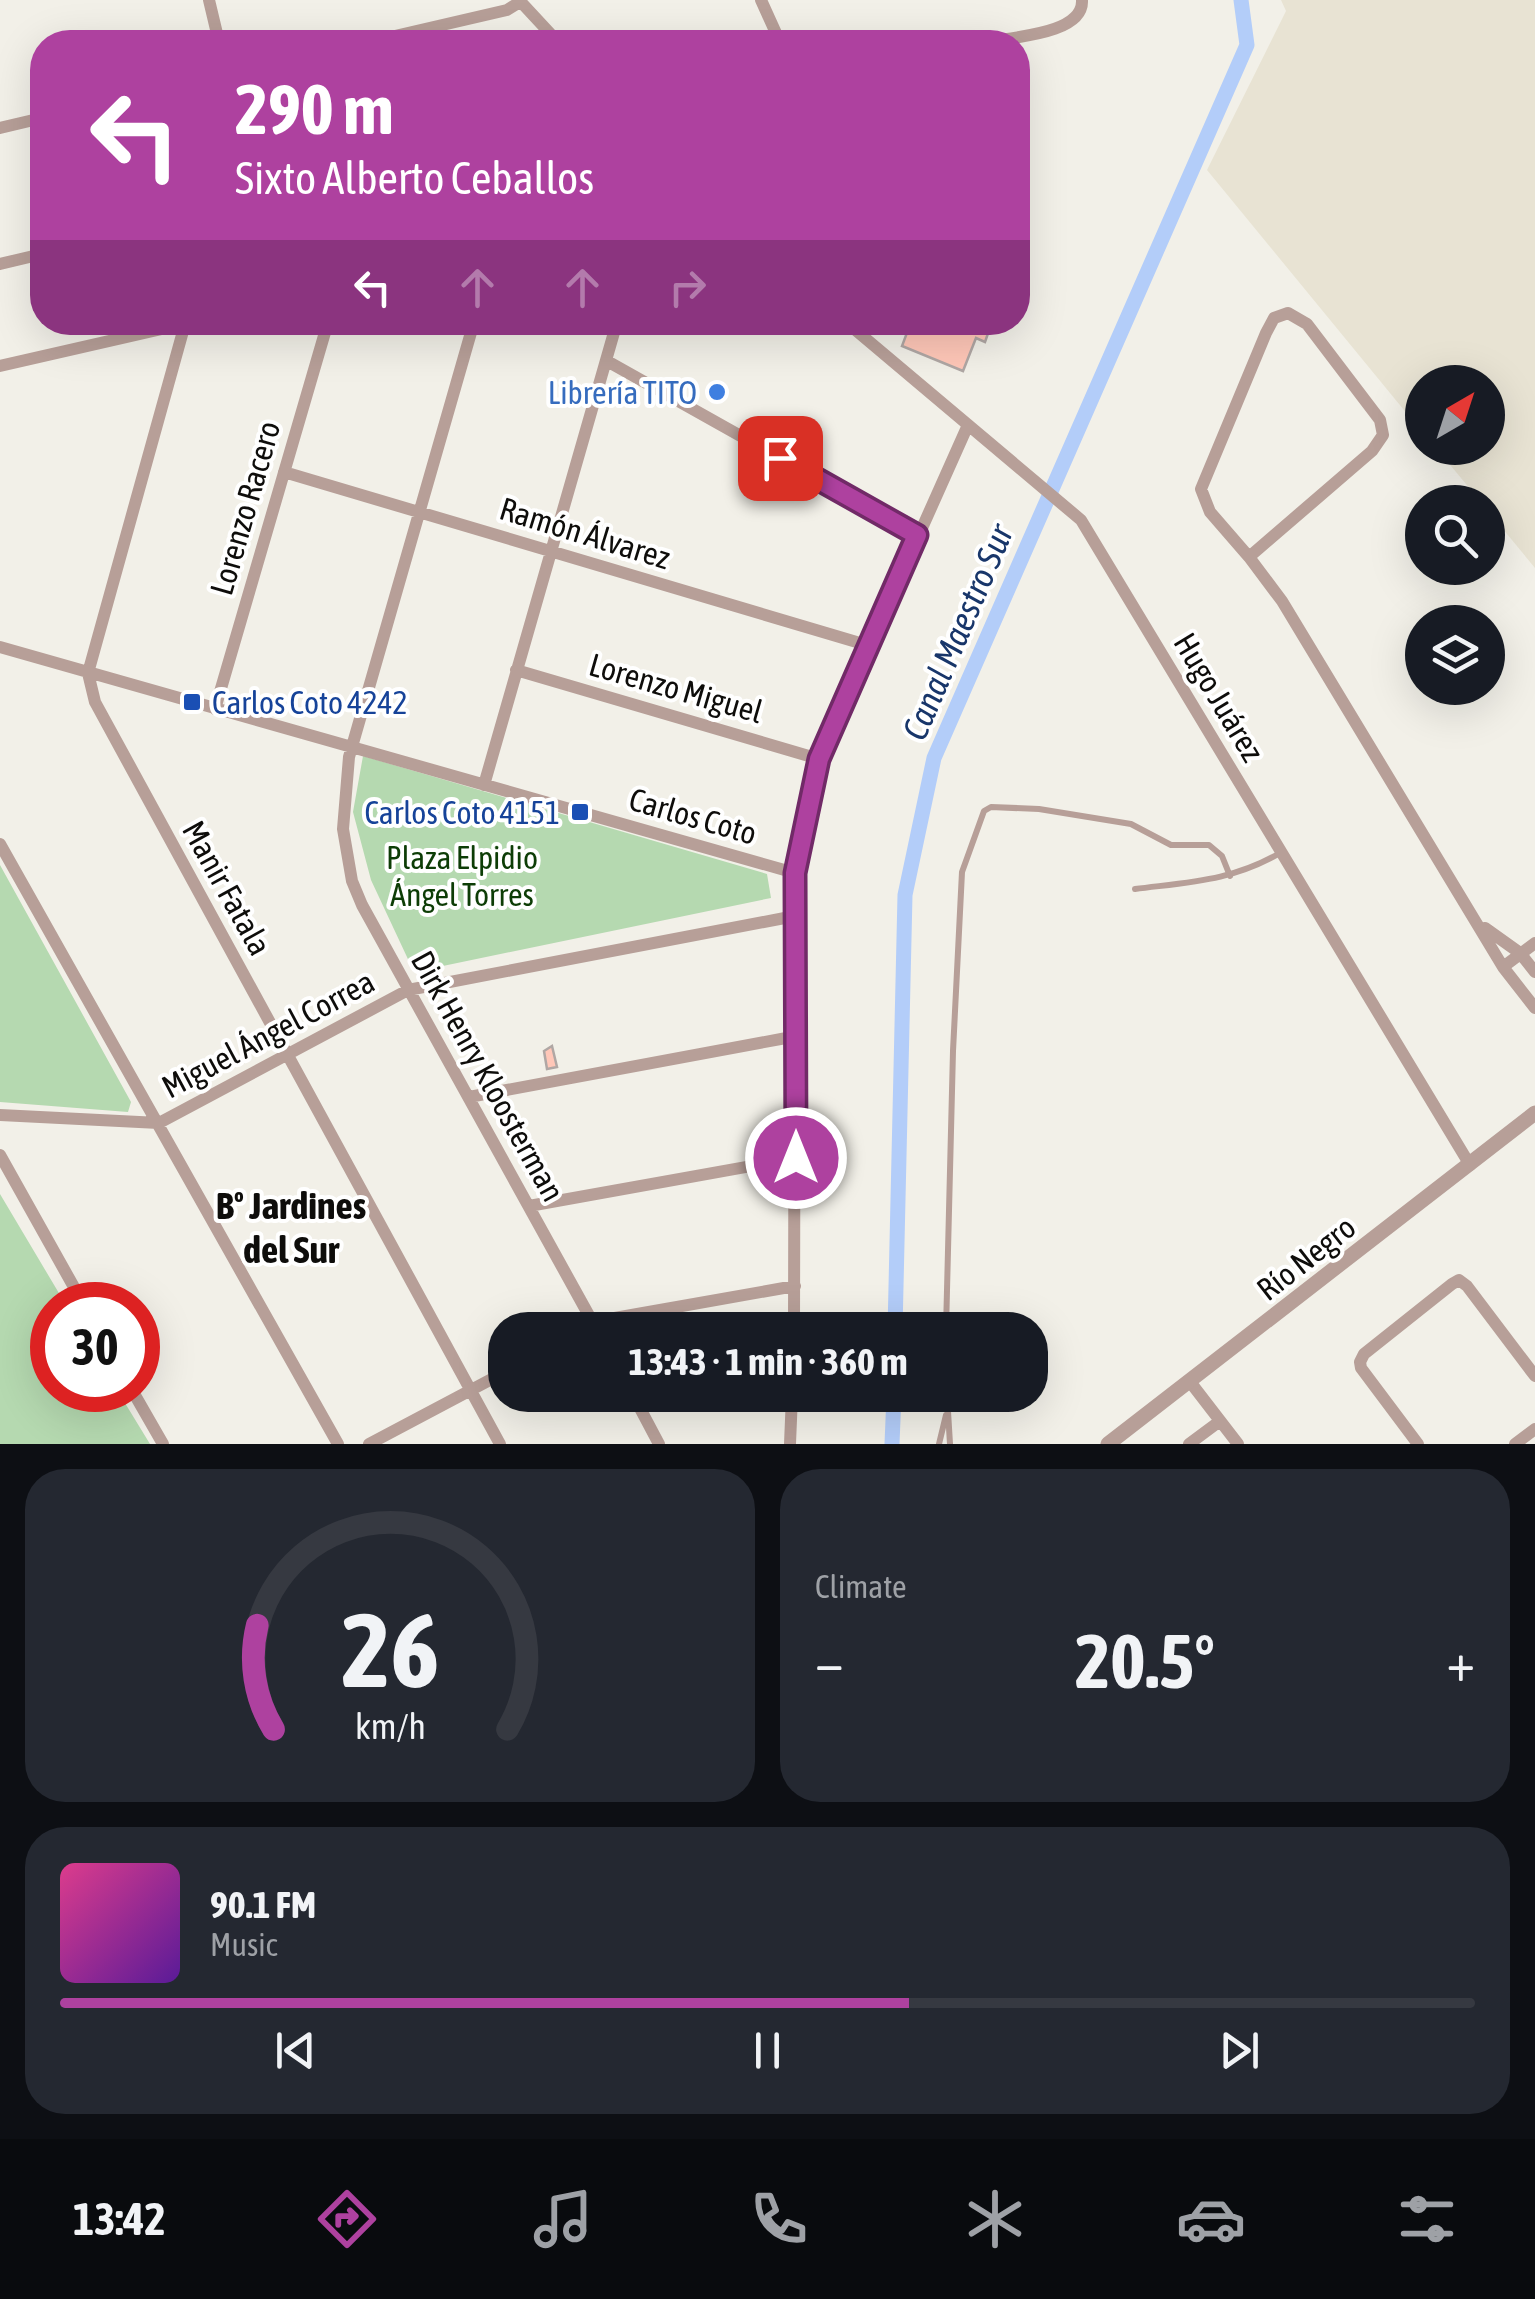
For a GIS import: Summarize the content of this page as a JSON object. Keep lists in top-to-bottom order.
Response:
{
  "streets": {
    "street": [
      "Lorenzo Racero",
      "Ramón Álvarez",
      "Lorenzo Miguel",
      "Hugo Juárez",
      "Carlos Coto",
      "Manir Fatala",
      "Miguel Ángel Correa",
      "Dirk Henry Kloosterman",
      "Río Negro"
    ]
  },
  "crossings": [
    ["Lorenzo Racero", "Ramón Álvarez"],
    ["Lorenzo Racero", "Carlos Coto"],
    ["Ramón Álvarez", "Dirk Henry Kloosterman"],
    ["Hugo Juárez", "Río Negro"],
    ["Carlos Coto", "Manir Fatala"],
    ["Carlos Coto", "Dirk Henry Kloosterman"],
    ["Manir Fatala", "Miguel Ángel Correa"],
    ["Miguel Ángel Correa", "Dirk Henry Kloosterman"]
  ],
  "districts": ["Bº Jardines del Sur"],
  "water": ["Canal Maestro Sur"],
  "parks": ["Plaza Elpidio Ángel Torres"],
  "places": {
    "other": ["Librería TITO"],
    "transit": ["Carlos Coto 4242", "Carlos Coto 4151"]
  },
  "north": "top right",
  "page": {
    "turn": ["290 m", "Sixto Alberto Ceballos"],
    "limit": "30",
    "trip": "13:43 · 1 min · 360 m",
    "tile": "Climate",
    "heat": ["−", "20.5°", "+"],
    "song": ["90.1 FM", "Music"],
    "tabs": "13:42",
    "gauge": ["26", "km/h"]
  }
}
